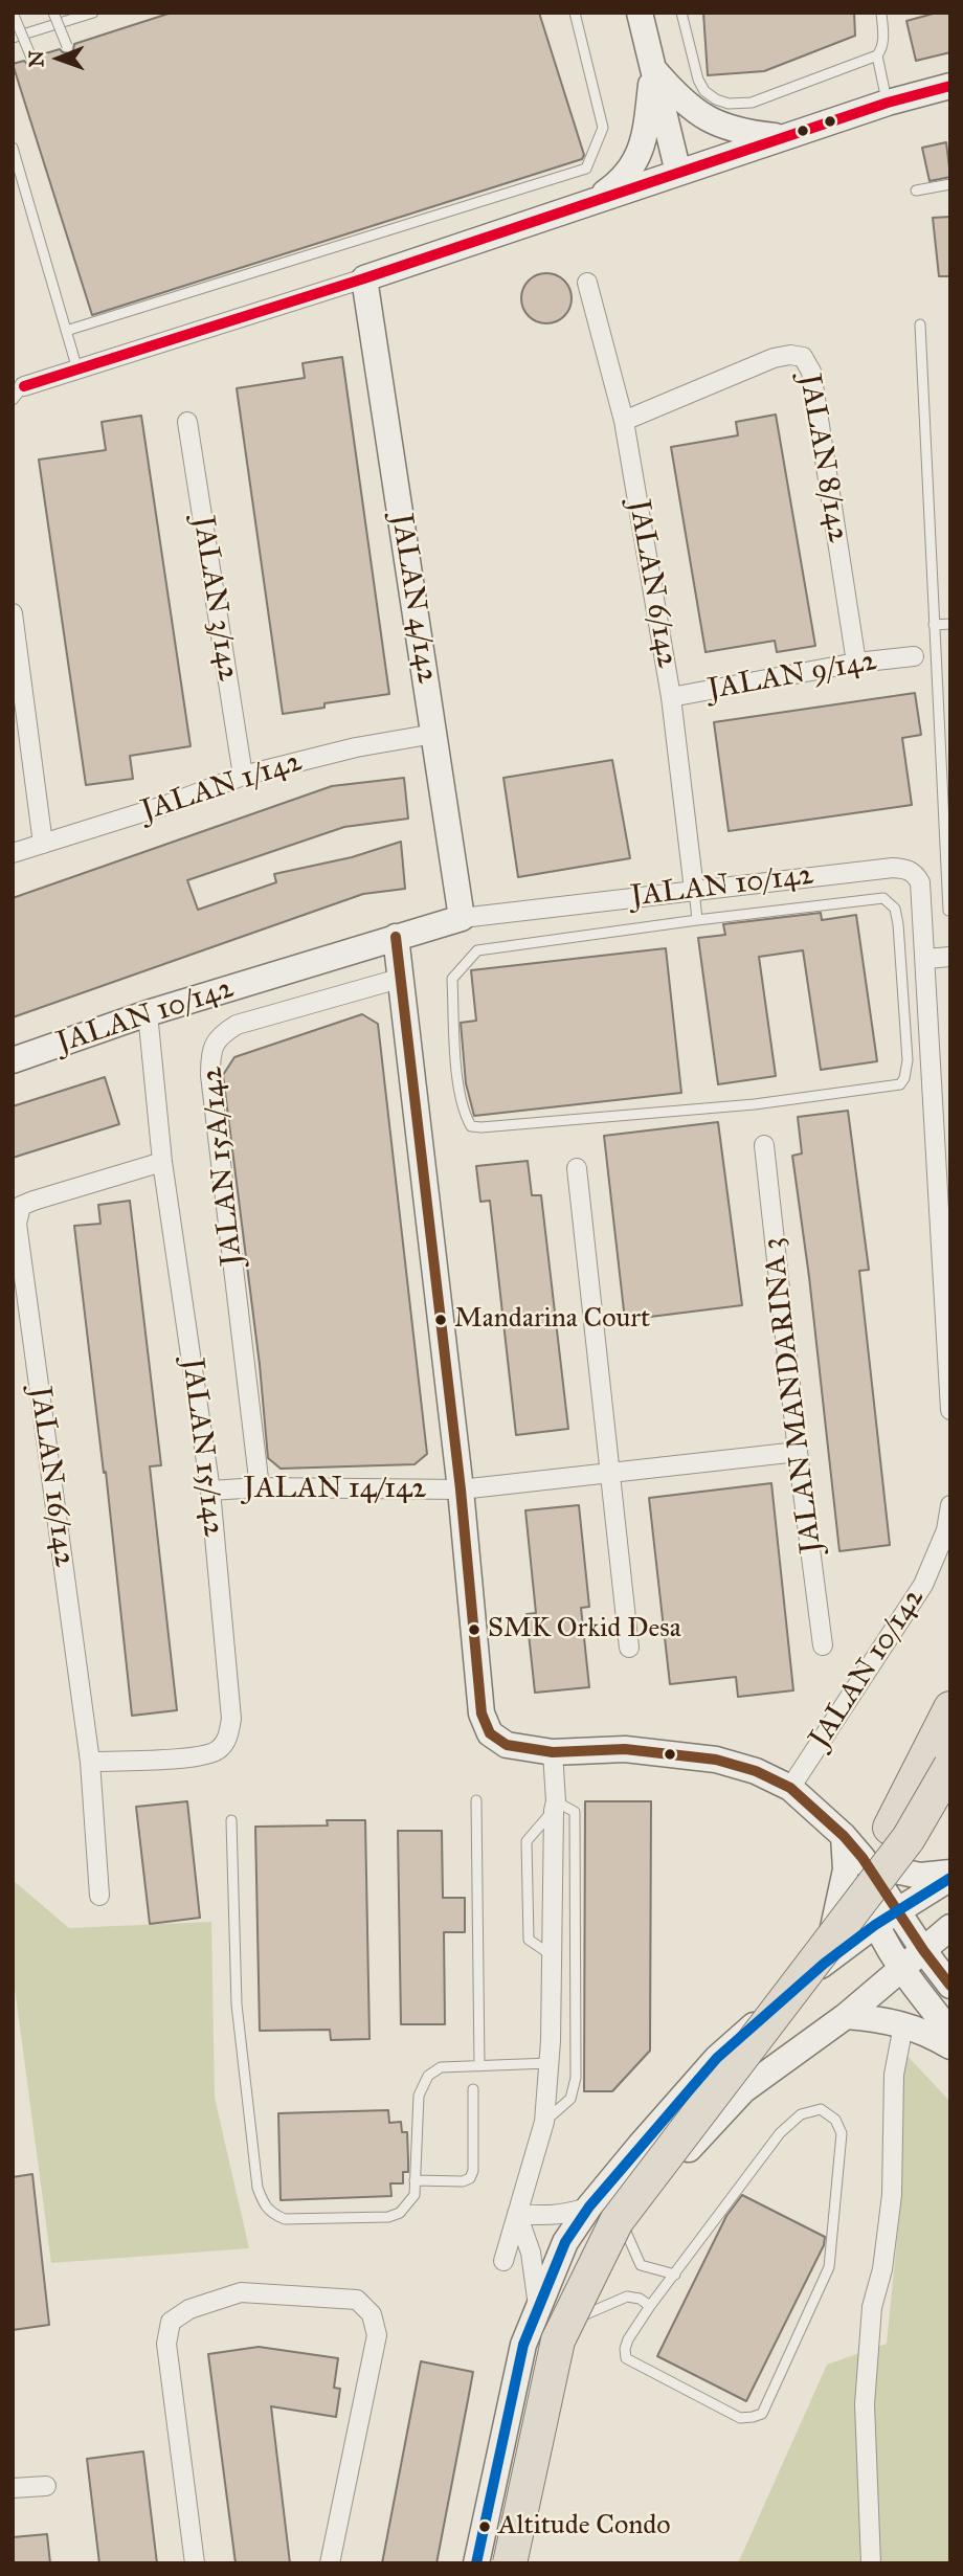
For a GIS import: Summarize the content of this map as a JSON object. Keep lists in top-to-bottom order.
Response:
{
  "streets": {
    "street": [
      "JALAN 8/142",
      "JALAN 6/142",
      "JALAN 3/142",
      "JALAN 4/142",
      "JALAN 9/142",
      "JALAN 1/142",
      "JALAN 10/142",
      "JALAN 15A/142",
      "JALAN MANDARINA 3",
      "JALAN 15/142",
      "JALAN 16/142",
      "JALAN 14/142"
    ]
  },
  "crossings": [
    ["JALAN 8/142", "JALAN 6/142"],
    ["JALAN 8/142", "JALAN 9/142"],
    ["JALAN 6/142", "JALAN 9/142"],
    ["JALAN 6/142", "JALAN 10/142"],
    ["JALAN 3/142", "JALAN 1/142"],
    ["JALAN 4/142", "JALAN 1/142"],
    ["JALAN 4/142", "JALAN 10/142"],
    ["JALAN 10/142", "JALAN 15/142"],
    ["JALAN 15A/142", "JALAN 14/142"],
    ["JALAN MANDARINA 3", "JALAN 14/142"],
    ["JALAN 15/142", "JALAN 16/142"],
    ["JALAN 15/142", "JALAN 14/142"]
  ],
  "places": ["Mandarina Court", "SMK Orkid Desa", "Altitude Condo"],
  "north": "left"
}
